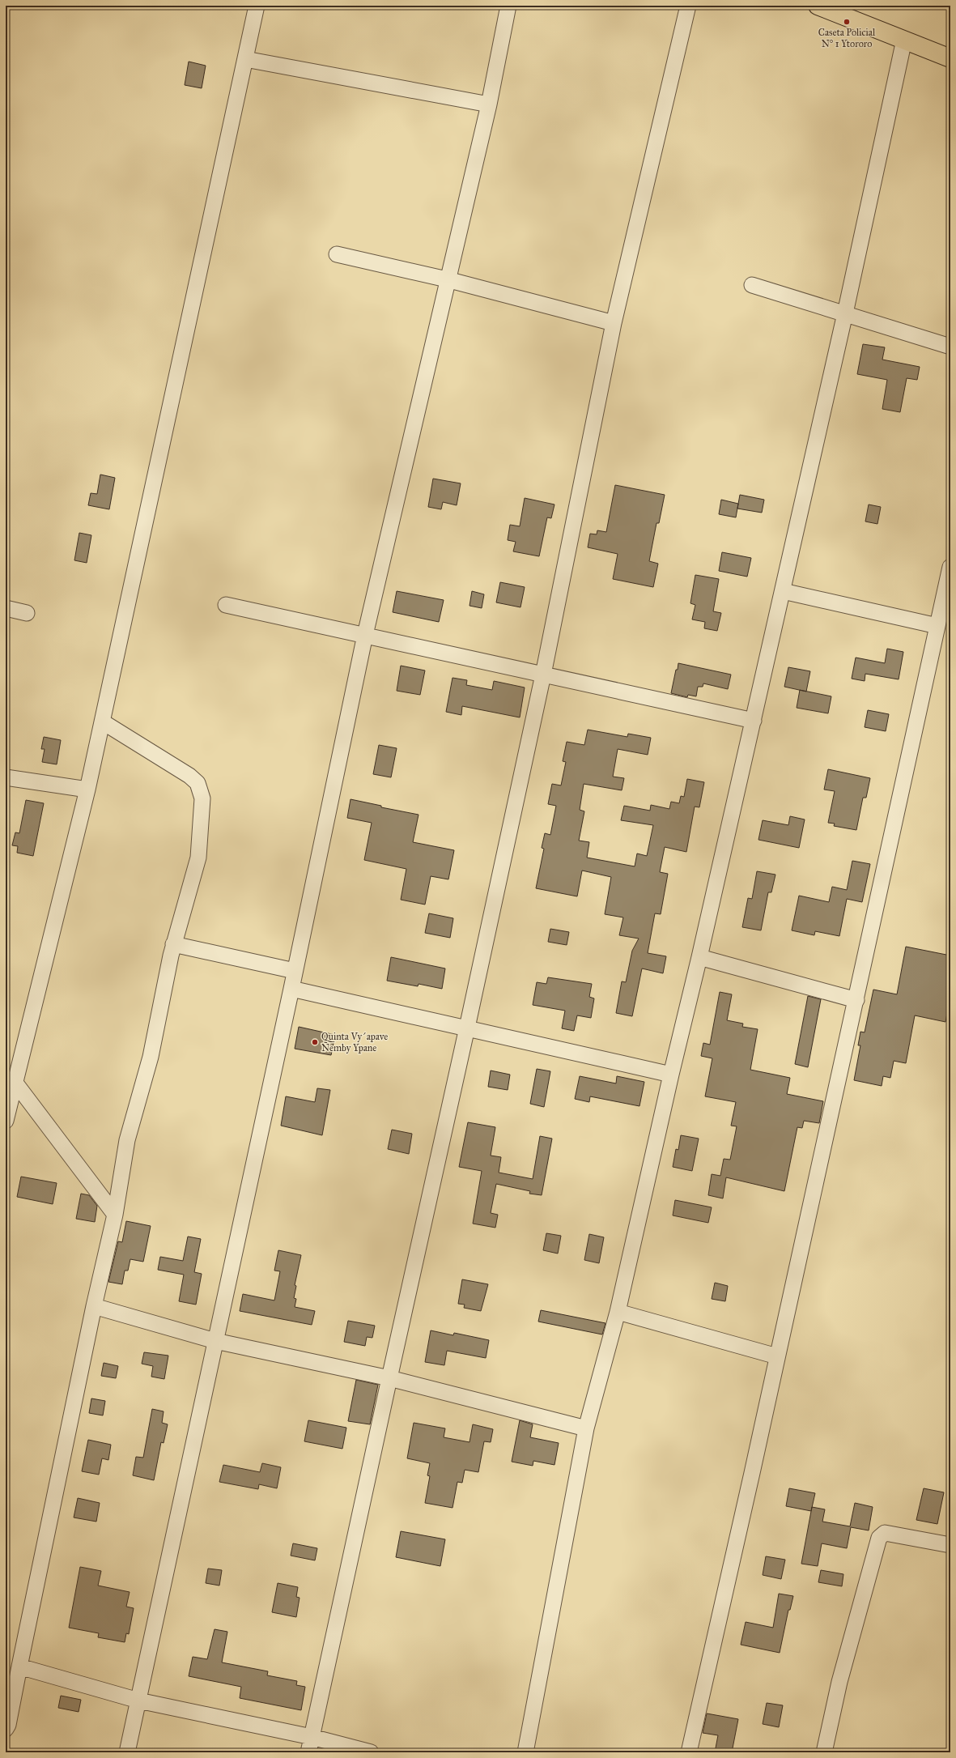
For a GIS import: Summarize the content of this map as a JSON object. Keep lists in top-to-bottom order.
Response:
{
  "places": ["Caseta Policial N° 1 Ytororo", "Quinta Vy´apave Ñemby Ypane"]
}
